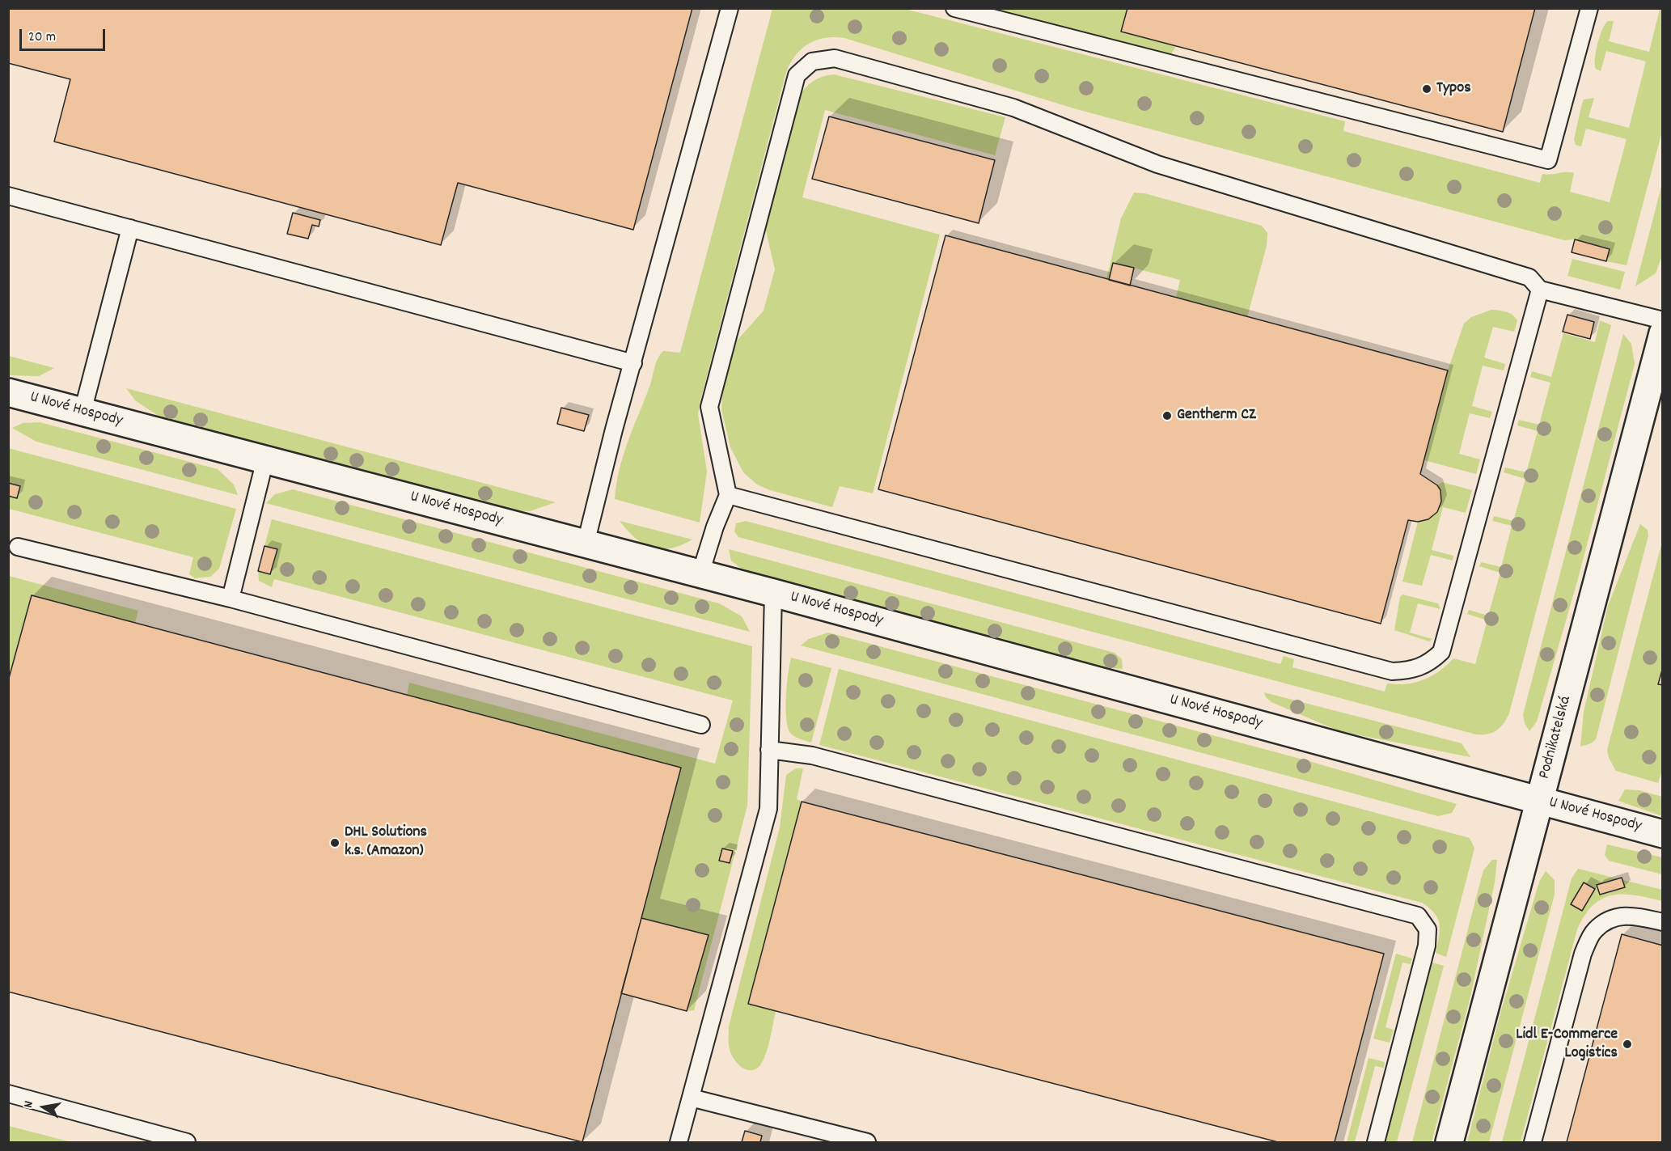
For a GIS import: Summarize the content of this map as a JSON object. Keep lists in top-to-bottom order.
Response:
{
  "streets": {
    "street": ["U Nové Hospody", "Podnikatelská"]
  },
  "crossings": [
    ["U Nové Hospody", "Podnikatelská"]
  ],
  "places": [
    "Typos",
    "Gentherm CZ",
    "DHL Solutions k.s. (Amazon)",
    "Lidl E-Commerce Logistics"
  ],
  "scale_bar": "20 m",
  "north": "left"
}
